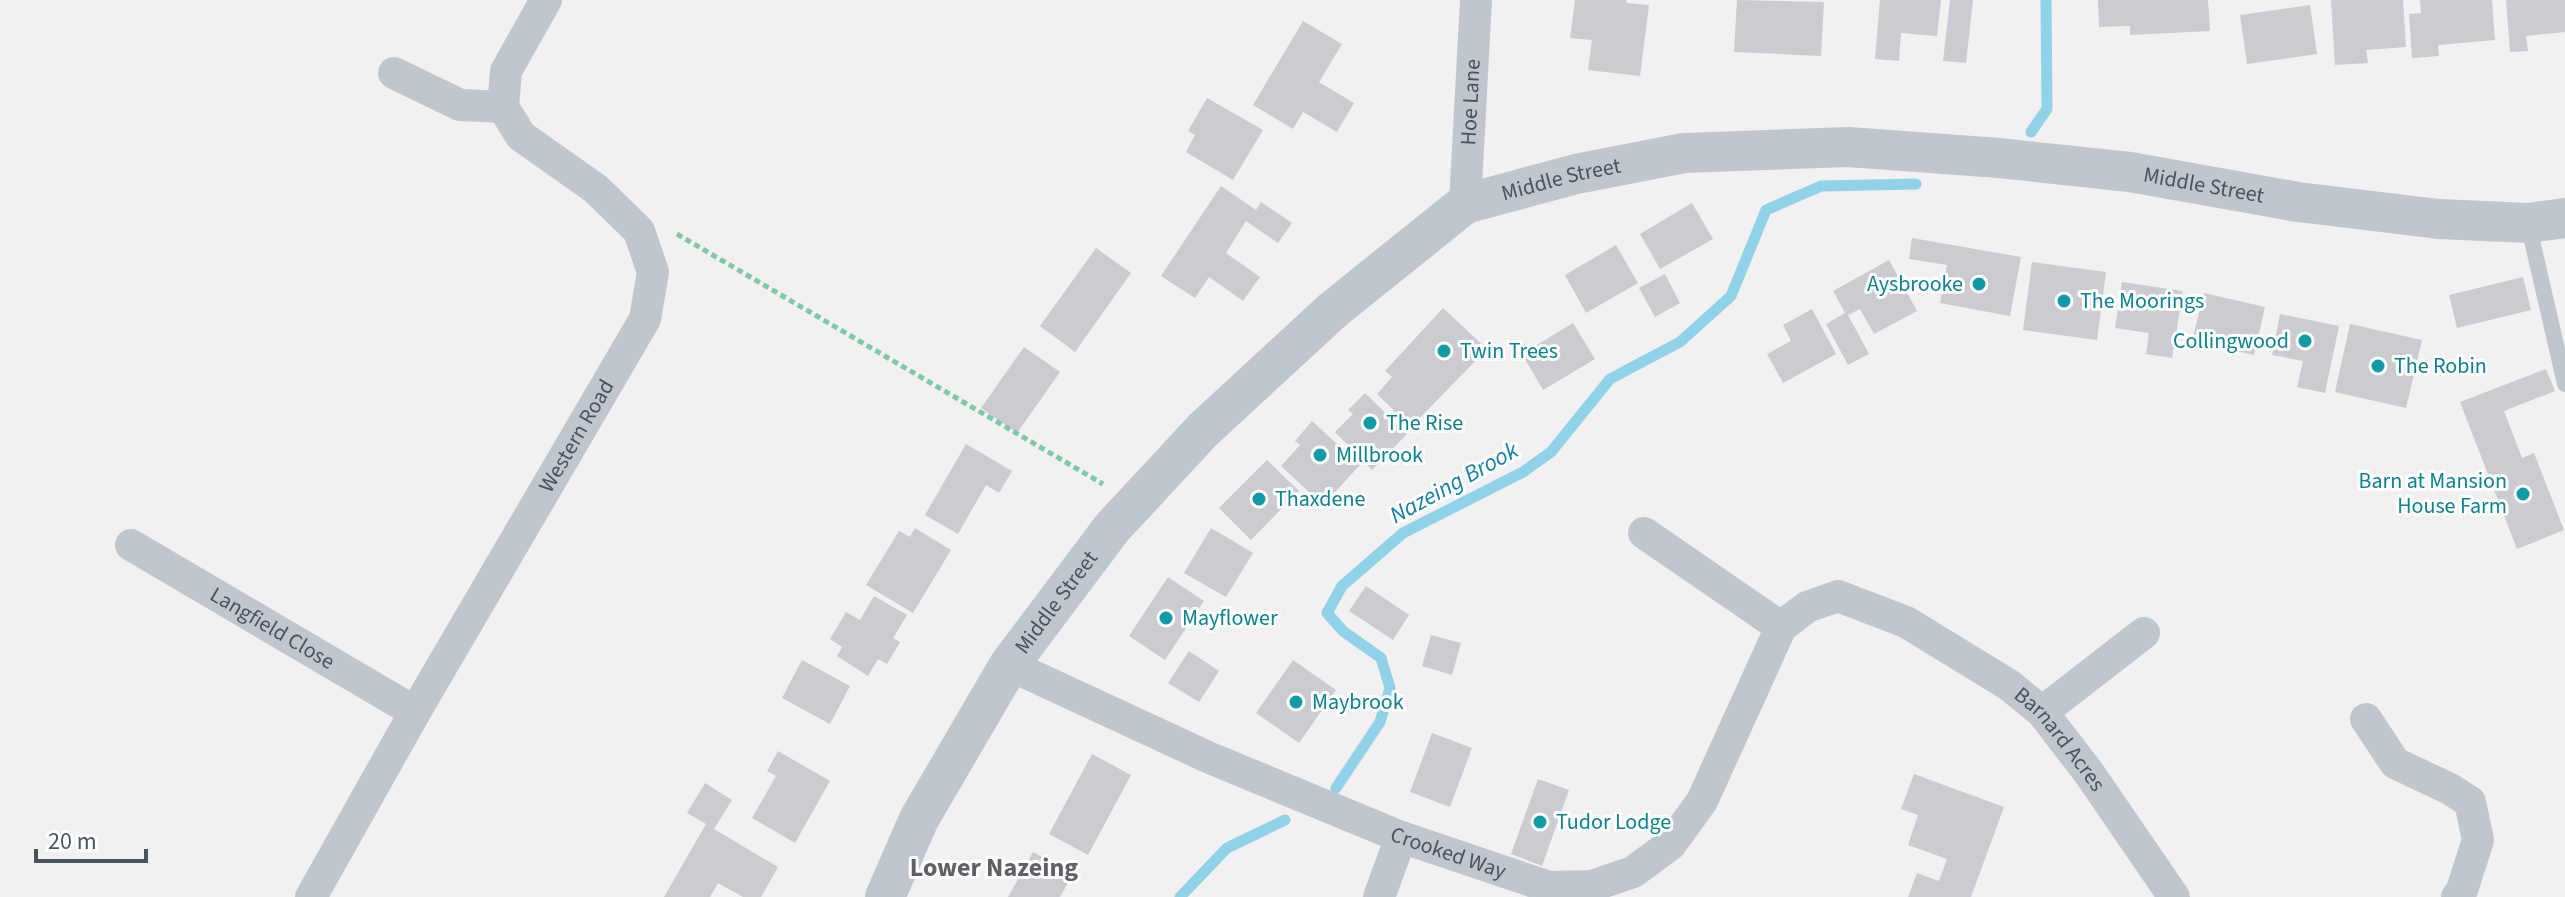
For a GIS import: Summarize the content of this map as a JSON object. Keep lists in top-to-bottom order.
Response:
{
  "streets": {
    "street": [
      "Hoe Lane",
      "Middle Street",
      "Western Road",
      "Langfield Close",
      "Barnard Acres",
      "Crooked Way"
    ]
  },
  "crossings": [
    ["Hoe Lane", "Middle Street"],
    ["Middle Street", "Crooked Way"],
    ["Western Road", "Langfield Close"],
    ["Barnard Acres", "Crooked Way"]
  ],
  "districts": ["Lower Nazeing"],
  "water": ["Nazeing Brook"],
  "places": [
    "Aysbrooke",
    "The Moorings",
    "Collingwood",
    "Twin Trees",
    "The Robin",
    "The Rise",
    "Millbrook",
    "Barn at Mansion House Farm",
    "Thaxdene",
    "Mayflower",
    "Maybrook",
    "Tudor Lodge"
  ],
  "scale_bar": "20 m"
}
